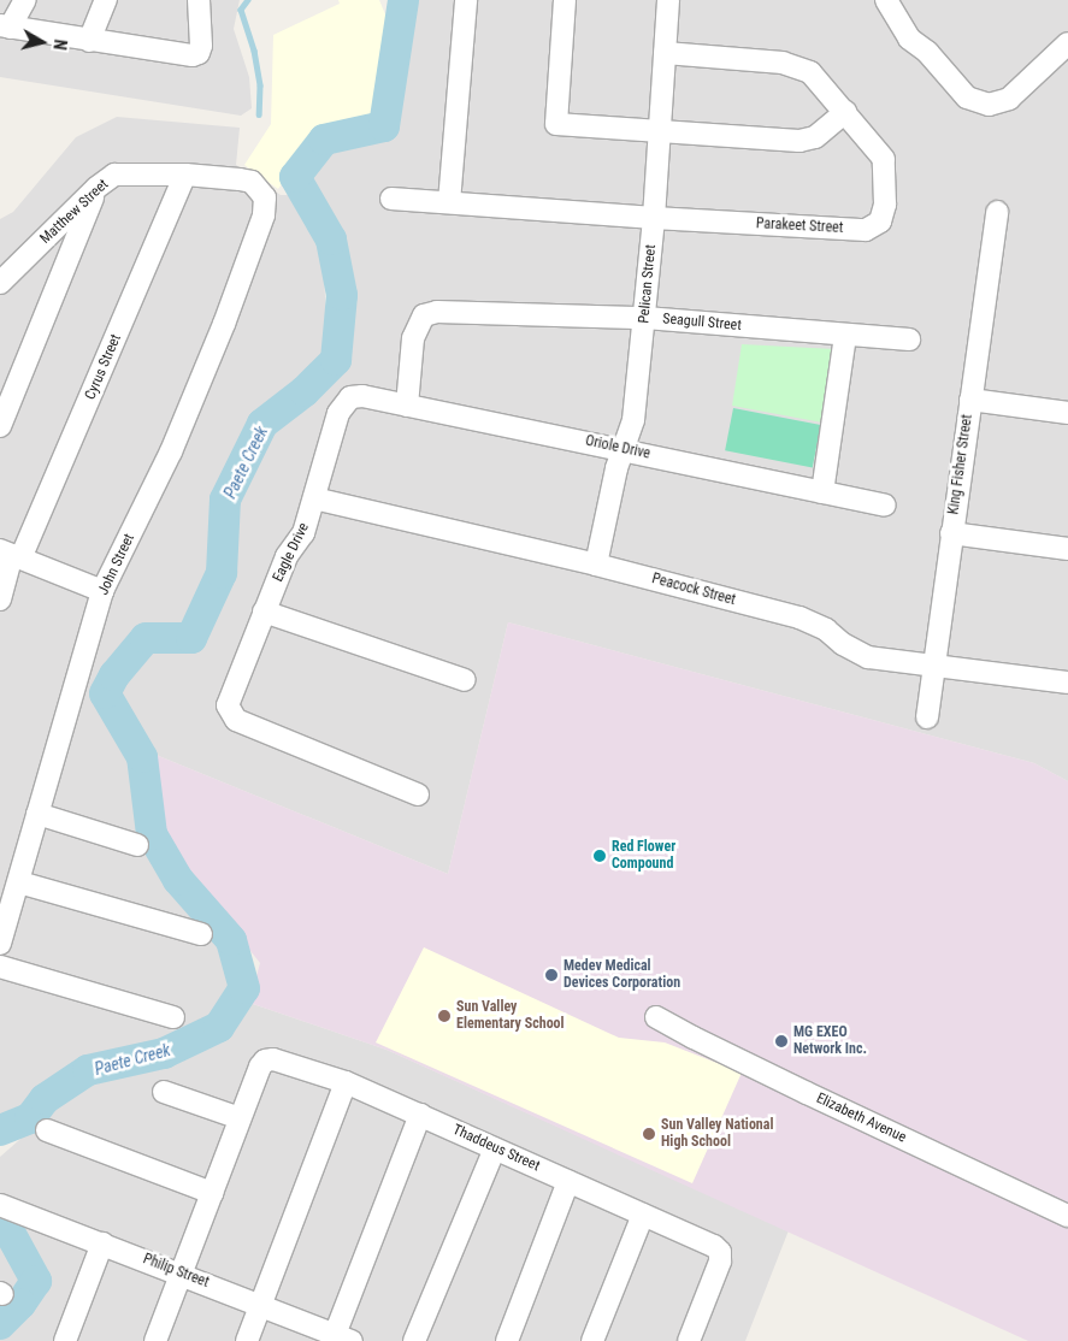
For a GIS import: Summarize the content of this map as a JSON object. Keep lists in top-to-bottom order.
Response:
{
  "streets": {
    "street": [
      "Matthew Street",
      "Parakeet Street",
      "Pelican Street",
      "Seagull Street",
      "Cyrus Street",
      "Oriole Drive",
      "King Fisher Street",
      "Eagle Drive",
      "John Street",
      "Peacock Street",
      "Elizabeth Avenue",
      "Thaddeus Street",
      "Philip Street"
    ]
  },
  "crossings": [
    ["Matthew Street", "Cyrus Street"],
    ["Matthew Street", "John Street"],
    ["Parakeet Street", "Pelican Street"],
    ["Pelican Street", "Seagull Street"],
    ["Pelican Street", "Oriole Drive"],
    ["Pelican Street", "Peacock Street"],
    ["Seagull Street", "Oriole Drive"],
    ["Oriole Drive", "Eagle Drive"],
    ["King Fisher Street", "Peacock Street"],
    ["Eagle Drive", "Peacock Street"]
  ],
  "water": ["Paete Creek"],
  "places": [
    "Red Flower Compound",
    "Medev Medical Devices Corporation",
    "Sun Valley Elementary School",
    "MG EXEO Network Inc.",
    "Sun Valley National High School"
  ],
  "north": "right"
}
